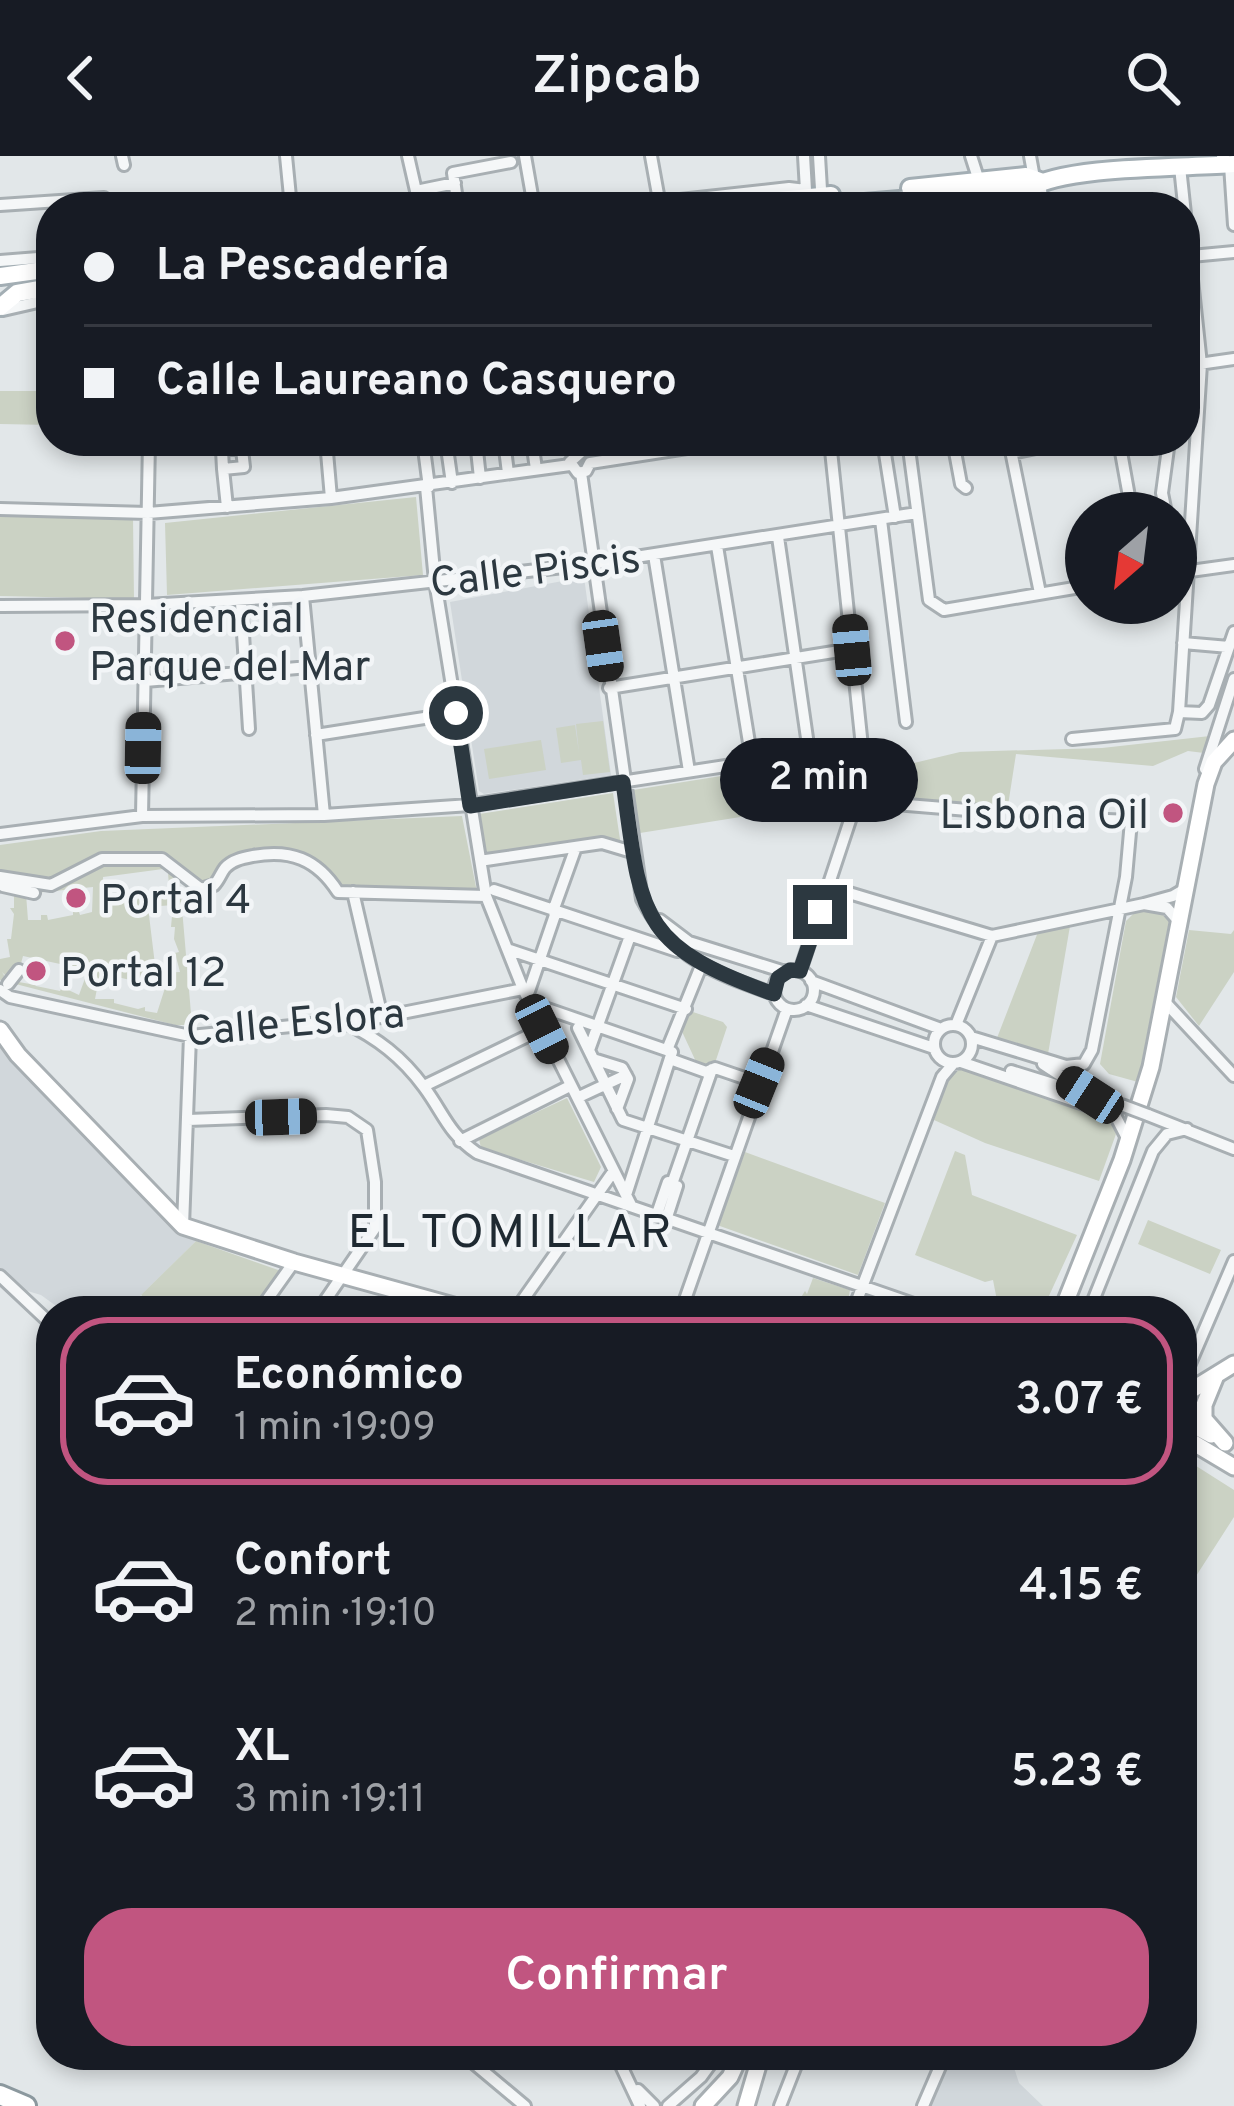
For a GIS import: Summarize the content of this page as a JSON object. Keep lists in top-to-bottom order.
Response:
{
  "streets": {
    "street": ["Calle Piscis", "Calle Eslora"]
  },
  "districts": ["EL TOMILLAR"],
  "places": [
    "Residencial Parque del Mar",
    "Lisbona Oil",
    "Portal 4",
    "Portal 12"
  ],
  "north": "bottom left",
  "page": {
    "header": "Zipcab",
    "banner": ["La Pescadería", "Calle Laureano Casquero"],
    "bubble": "2 min",
    "list": [
      {
        "name": "Económico",
        "note": "1 min · 19:09",
        "value": "3.07 €"
      },
      {
        "name": "Confort",
        "note": "2 min · 19:10",
        "value": "4.15 €"
      },
      {
        "name": "XL",
        "note": "3 min · 19:11",
        "value": "5.23 €"
      }
    ],
    "buttons": "Confirmar"
  }
}
